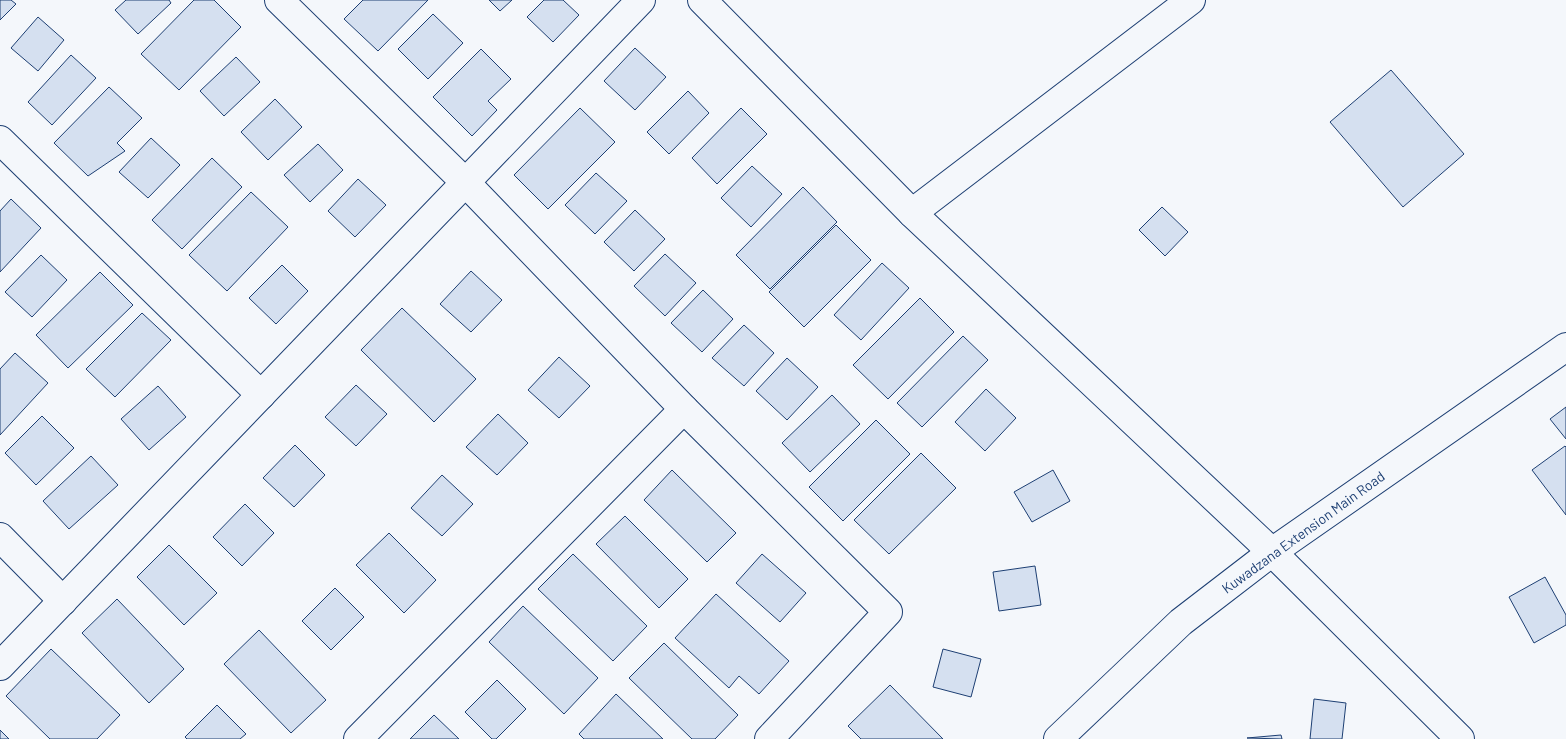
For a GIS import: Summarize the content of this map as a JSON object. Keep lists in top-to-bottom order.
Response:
{
  "streets": {
    "street": ["Kuwadzana Extension Main Road"]
  }
}
